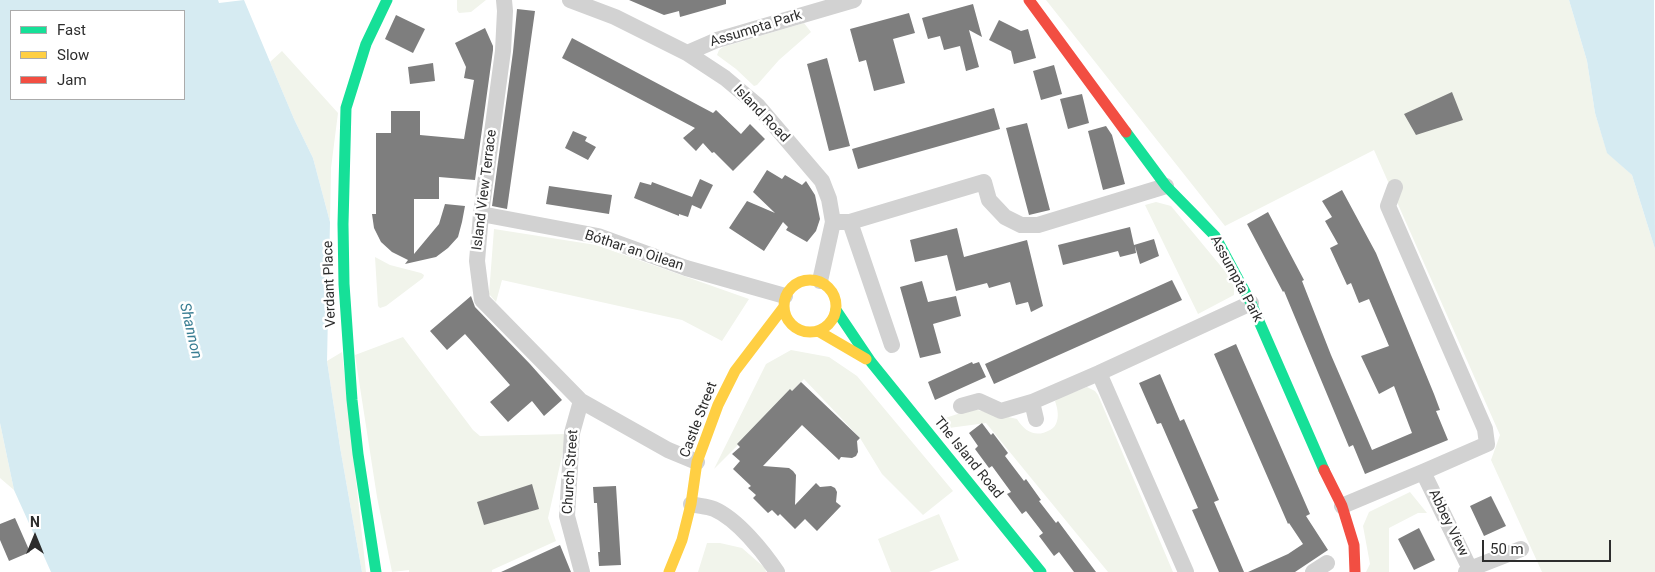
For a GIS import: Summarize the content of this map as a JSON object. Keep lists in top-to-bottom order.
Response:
{
  "streets": {
    "street": [
      "Assumpta Park",
      "Island Road",
      "Island View Terrace",
      "Bóthar an Oilean",
      "Verdant Place",
      "Castle Street",
      "The Island Road",
      "Church Street",
      "Abbey View"
    ]
  },
  "crossings": [
    ["Assumpta Park", "Island Road"],
    ["Island Road", "Bóthar an Oilean"],
    ["Island Road", "Castle Street"],
    ["Island Road", "The Island Road"],
    ["Island View Terrace", "Bóthar an Oilean"],
    ["Island View Terrace", "Castle Street"],
    ["Island View Terrace", "Church Street"],
    ["Bóthar an Oilean", "Castle Street"],
    ["Bóthar an Oilean", "The Island Road"],
    ["Castle Street", "The Island Road"]
  ],
  "water": ["Shannon"],
  "legend": ["Fast", "Slow", "Jam"],
  "scale_bar": "50 m",
  "north": "top"
}
